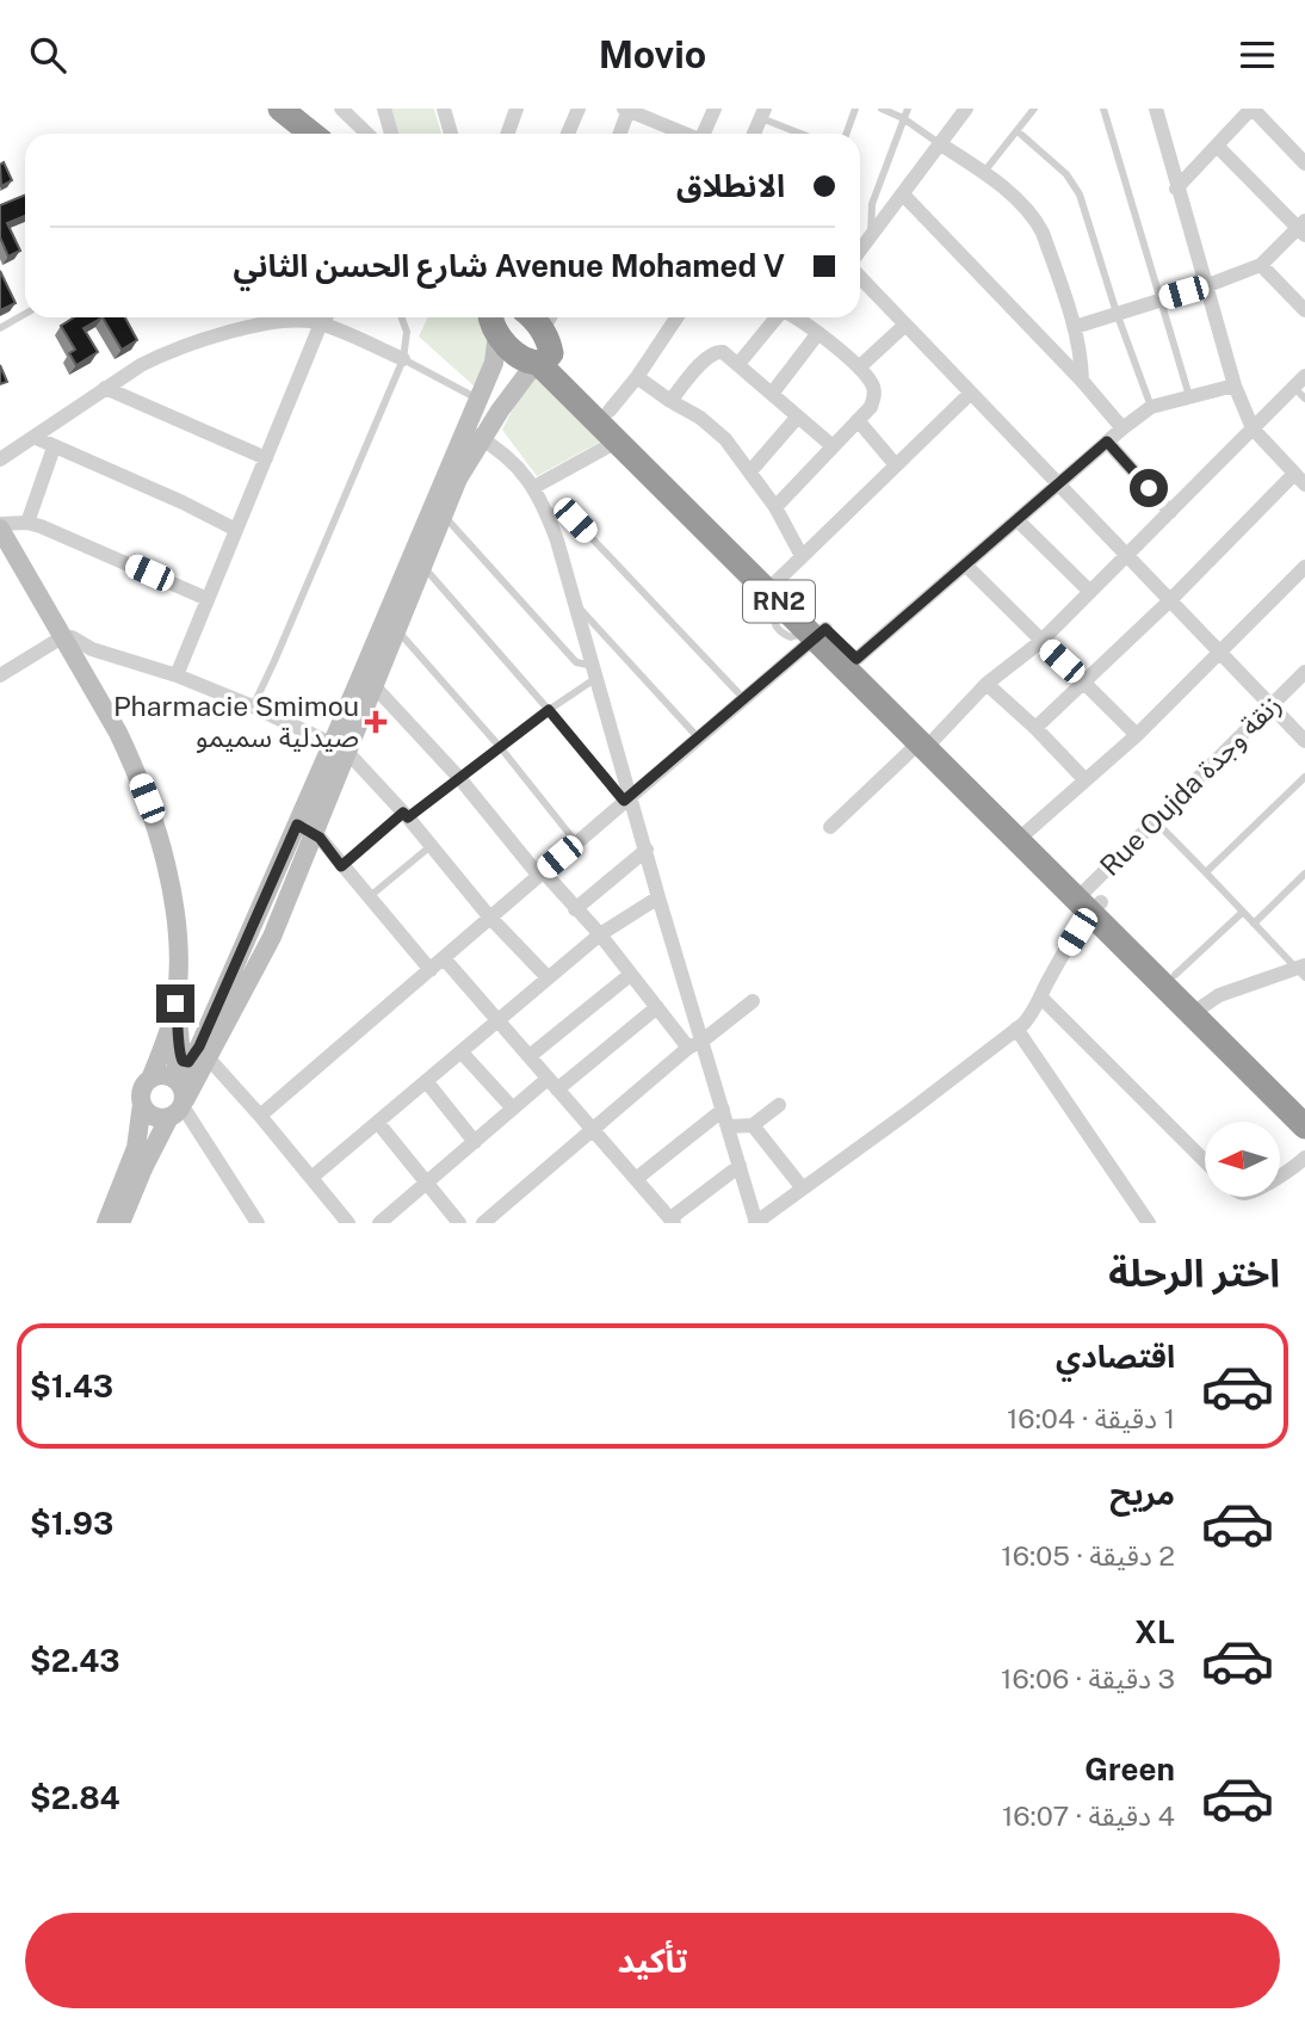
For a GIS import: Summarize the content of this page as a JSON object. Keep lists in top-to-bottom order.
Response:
{
  "streets": {
    "highway": ["RN2"],
    "street": ["Rue Oujda زنقة وجدة"]
  },
  "crossings": [
    ["RN2", "Rue Oujda زنقة وجدة"]
  ],
  "places": {
    "health": ["Pharmacie Smimou صيدلية سميمو"]
  },
  "north": "left",
  "page": {
    "header": "Movio",
    "banner": ["الانطلاق", "Avenue Mohamed V شارع الحسن الثاني"],
    "heading": "اختر الرحلة",
    "list": [
      {
        "name": "اقتصادي",
        "note": "1 دقيقة · 16:04",
        "value": "$1.43"
      },
      {
        "name": "مريح",
        "note": "2 دقيقة · 16:05",
        "value": "$1.93"
      },
      {
        "name": "XL",
        "note": "3 دقيقة · 16:06",
        "value": "$2.43"
      },
      {
        "name": "Green",
        "note": "4 دقيقة · 16:07",
        "value": "$2.84"
      }
    ],
    "buttons": "تأكيد"
  }
}
